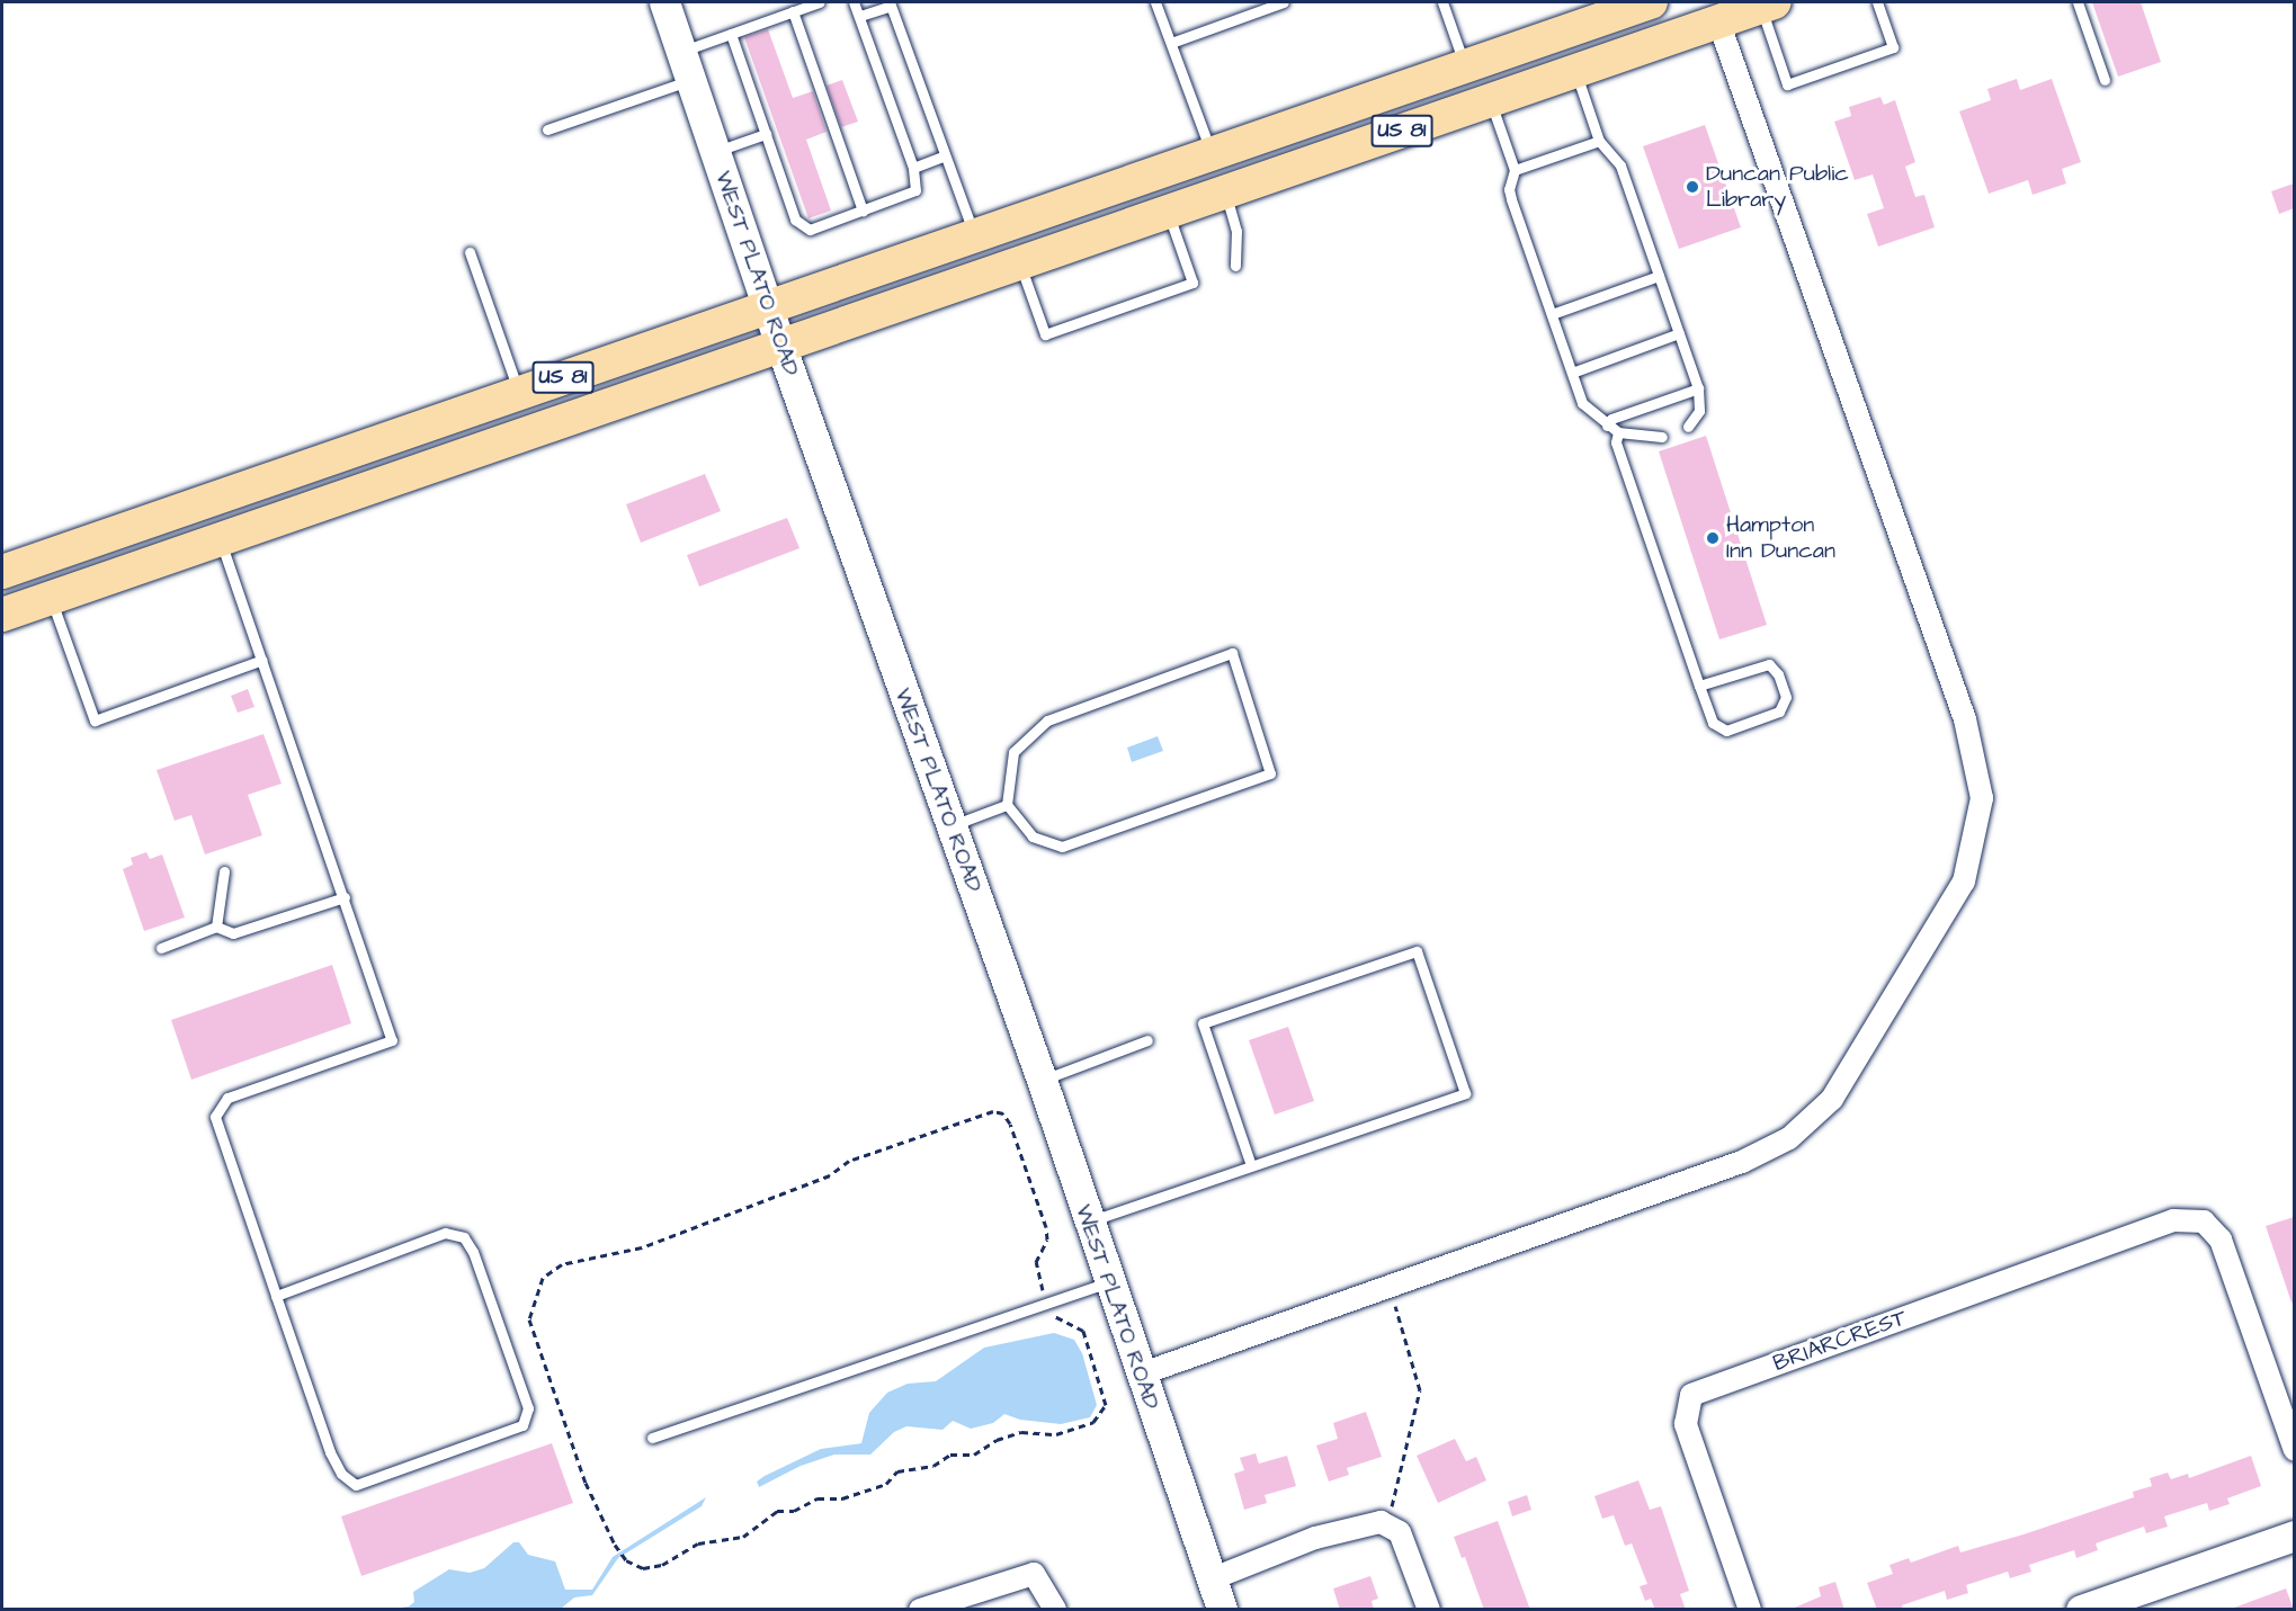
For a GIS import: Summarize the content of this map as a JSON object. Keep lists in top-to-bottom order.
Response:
{
  "streets": {
    "main road": ["US 81"],
    "street": ["WEST PLATO ROAD", "BRIARCREST"]
  },
  "crossings": [
    ["US 81", "WEST PLATO ROAD"]
  ],
  "places": ["Duncan Public Library", "Hampton Inn Duncan"]
}
